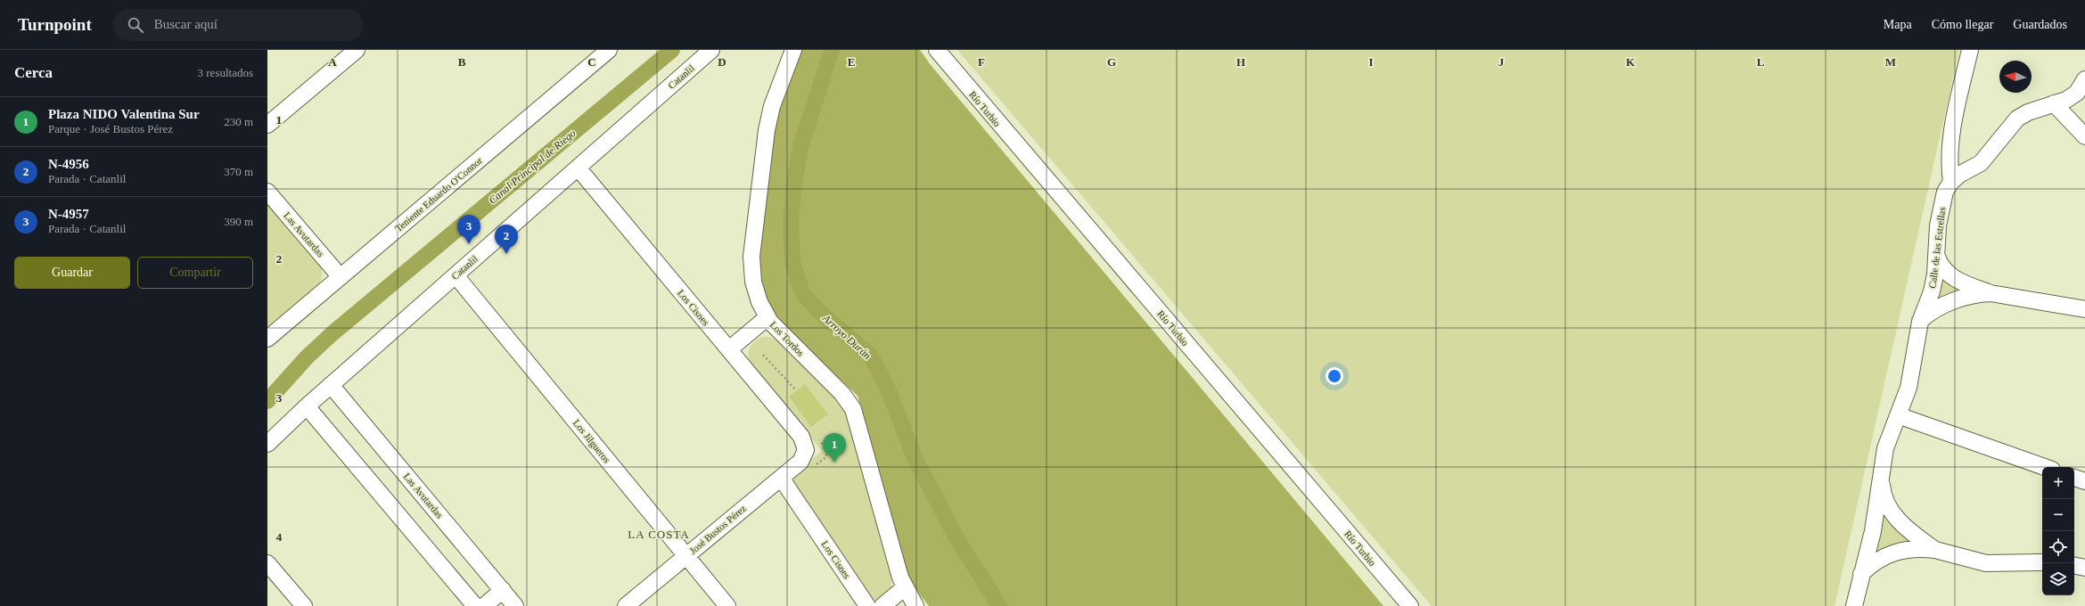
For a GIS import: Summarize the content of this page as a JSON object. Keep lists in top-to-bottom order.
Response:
{
  "streets": {
    "street": [
      "Catanlil",
      "Río Turbio",
      "Teniente Eduardo O'Connor",
      "Las Avutardas",
      "Calle de las Estrellas",
      "Los Cisnes",
      "Los Tordos",
      "Los Jilgueros",
      "José Bustos Pérez"
    ]
  },
  "crossings": [
    ["Catanlil", "Las Avutardas"],
    ["Catanlil", "Los Cisnes"],
    ["Catanlil", "Los Jilgueros"],
    ["Teniente Eduardo O'Connor", "Las Avutardas"],
    ["Los Cisnes", "José Bustos Pérez"],
    ["Los Jilgueros", "José Bustos Pérez"]
  ],
  "districts": ["LA COSTA"],
  "water": ["Canal Principal de Riego", "Arroyo Durán"],
  "north": "left",
  "page": {
    "header": "Turnpoint",
    "search": "Buscar aquí",
    "nav": ["Mapa", "Cómo llegar", "Guardados"],
    "heading": ["Cerca", "3 resultados"],
    "list": [
      {
        "mark": "1",
        "name": "Plaza NIDO Valentina Sur",
        "note": "Parque · José Bustos Pérez",
        "value": "230 m"
      },
      {
        "mark": "2",
        "name": "N-4956",
        "note": "Parada · Catanlil",
        "value": "370 m"
      },
      {
        "mark": "3",
        "name": "N-4957",
        "note": "Parada · Catanlil",
        "value": "390 m"
      }
    ],
    "pins": ["3", "2", "1"],
    "buttons": ["Guardar", "Compartir"],
    "map_buttons": ["+", "−"]
  },
  "grid": {
    "columns": [
      "A",
      "B",
      "C",
      "D",
      "E",
      "F",
      "G",
      "H",
      "I",
      "J",
      "K",
      "L",
      "M"
    ],
    "rows": [
      "1",
      "2",
      "3",
      "4"
    ]
  }
}
